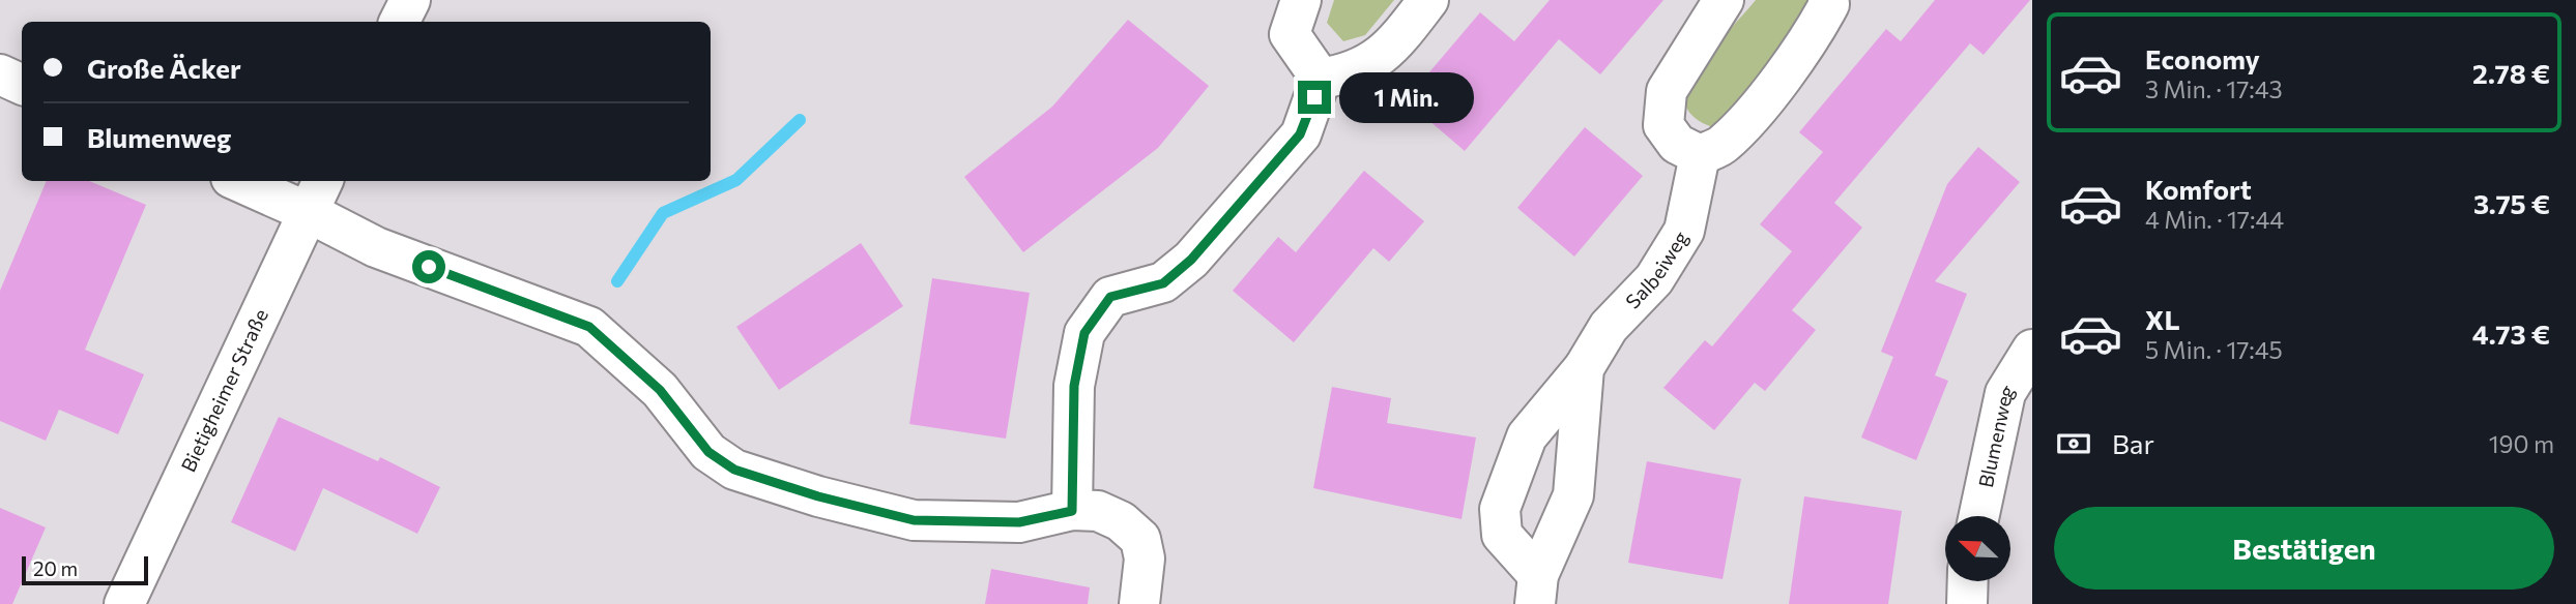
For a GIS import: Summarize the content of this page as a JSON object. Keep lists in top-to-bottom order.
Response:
{
  "streets": {
    "street": ["Salbeiweg", "Bietigheimer Straße", "Blumenweg"]
  },
  "scale_bar": "20 m",
  "north": "top left",
  "page": {
    "list": [
      {
        "name": "Economy",
        "note": "3 Min. · 17:43",
        "value": "2.78 €"
      },
      {
        "name": "Komfort",
        "note": "4 Min. · 17:44",
        "value": "3.75 €"
      },
      {
        "name": "XL",
        "note": "5 Min. · 17:45",
        "value": "4.73 €"
      }
    ],
    "banner": ["Große Äcker", "Blumenweg"],
    "bubble": "1 Min.",
    "pay": ["Bar", "190 m"],
    "buttons": "Bestätigen",
    "scale": "20 m"
  }
}
